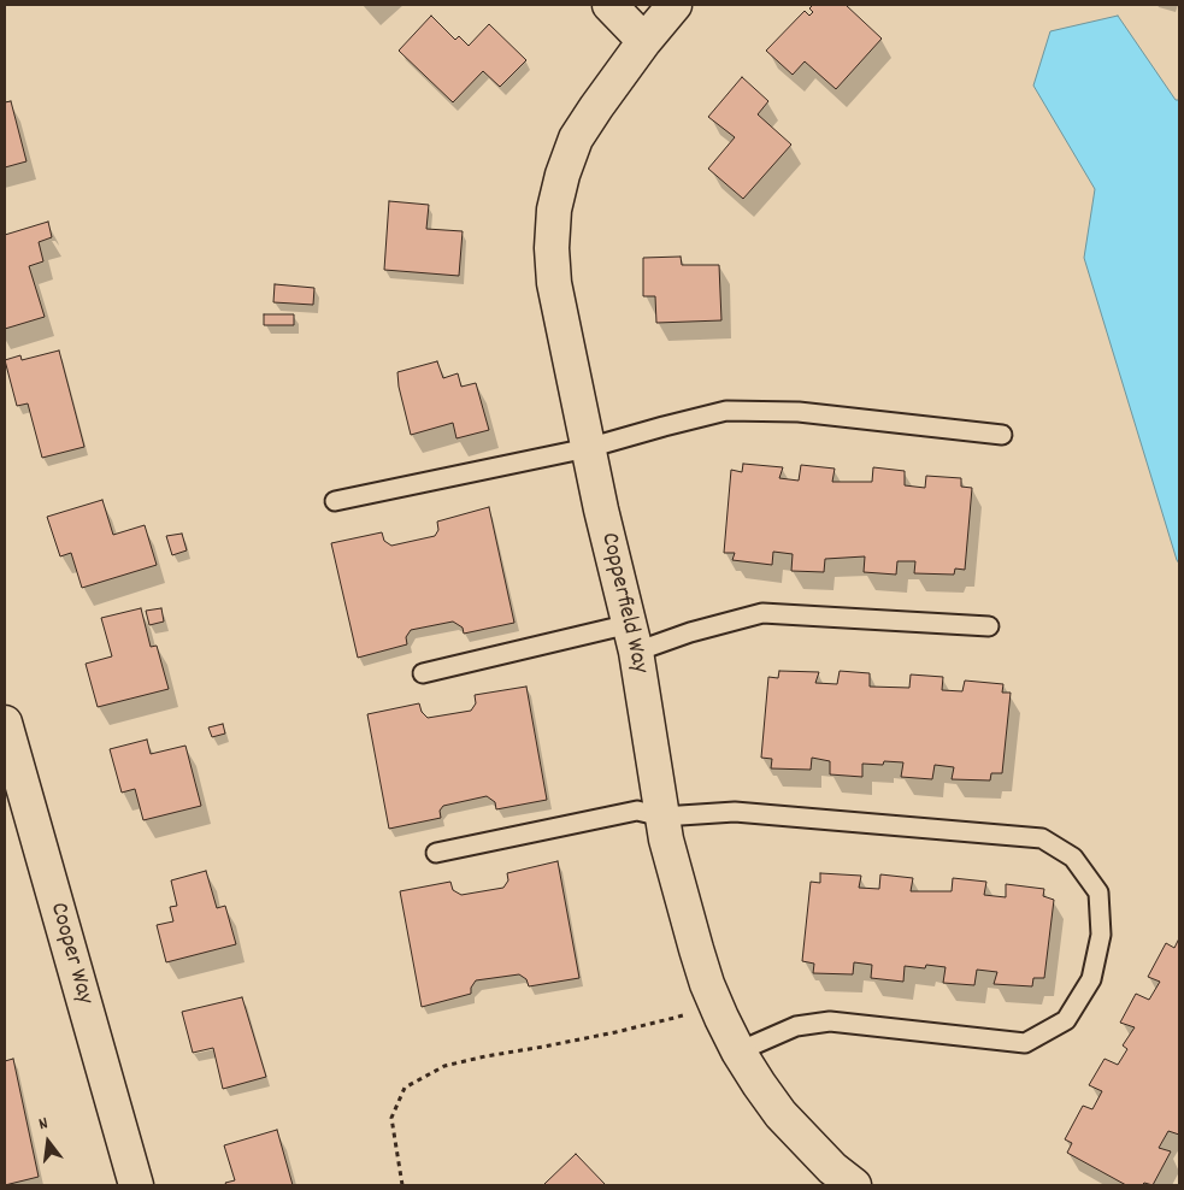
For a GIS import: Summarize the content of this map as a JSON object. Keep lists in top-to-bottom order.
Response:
{
  "streets": {
    "street": ["Copperfield Way", "Cooper Way"]
  },
  "north": "top"
}
